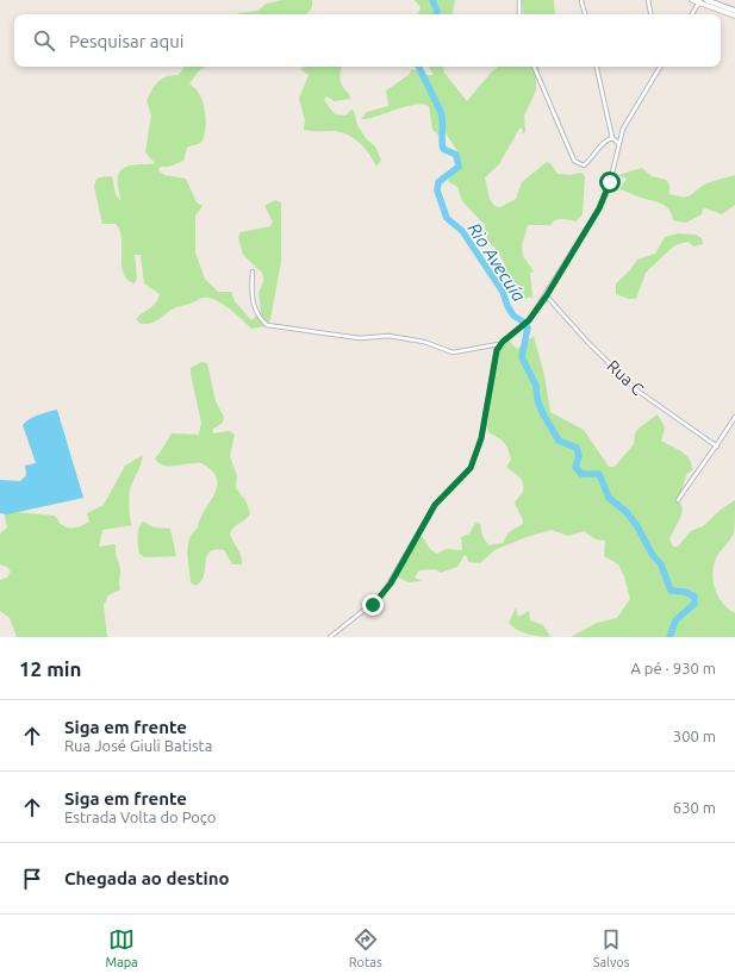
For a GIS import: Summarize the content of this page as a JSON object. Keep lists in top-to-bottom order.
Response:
{
  "streets": {
    "street": ["Rua C"]
  },
  "water": ["Rio Avecuía"],
  "page": {
    "search": "Pesquisar aqui",
    "heading": ["12 min", "A pé · 930 m"],
    "list": [
      ["Siga em frente", "Rua José Giuli Batista", "300 m"],
      ["Siga em frente", "Estrada Volta do Poço", "630 m"],
      "Chegada ao destino"
    ],
    "nav": ["Mapa", "Rotas", "Salvos"]
  }
}
